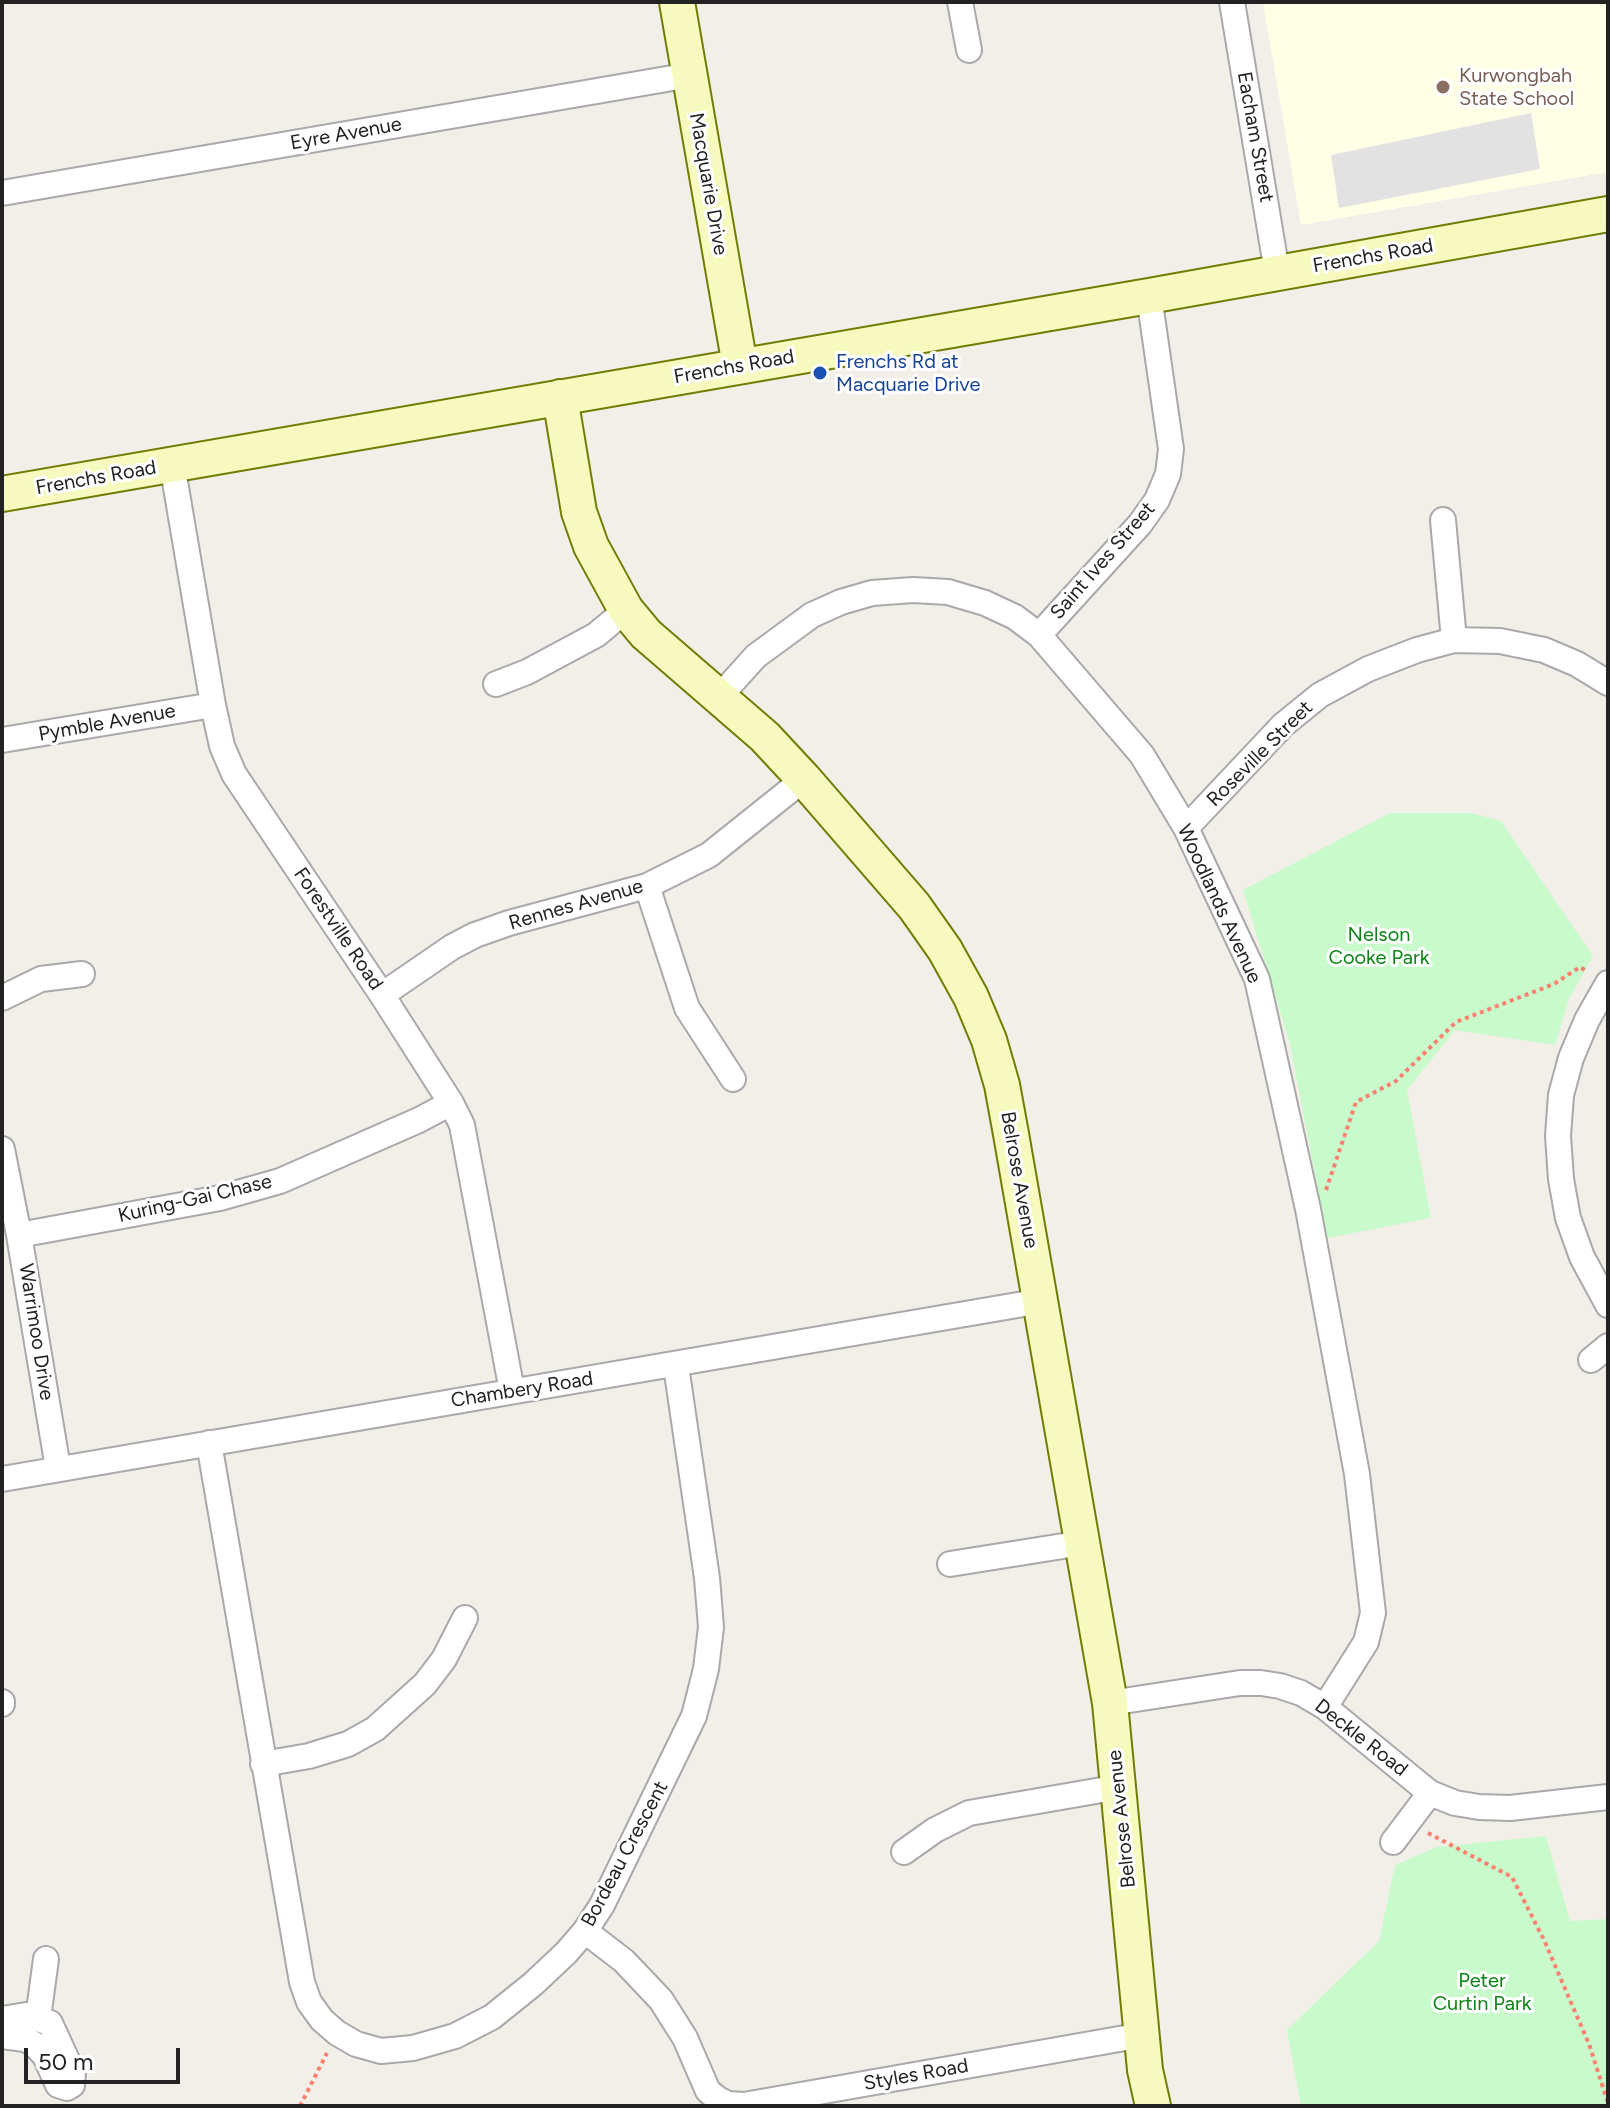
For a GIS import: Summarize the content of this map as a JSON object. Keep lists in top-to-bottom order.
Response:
{
  "streets": {
    "street": [
      "Eyre Avenue",
      "Eacham Street",
      "Macquarie Drive",
      "Frenchs Road",
      "Saint Ives Street",
      "Pymble Avenue",
      "Roseville Street",
      "Woodlands Avenue",
      "Rennes Avenue",
      "Forestville Road",
      "Belrose Avenue",
      "Kuring-Gai Chase",
      "Warrimoo Drive",
      "Chambery Road",
      "Deckle Road",
      "Bordeau Crescent",
      "Styles Road"
    ]
  },
  "crossings": [
    ["Eyre Avenue", "Macquarie Drive"],
    ["Eacham Street", "Frenchs Road"],
    ["Macquarie Drive", "Frenchs Road"],
    ["Frenchs Road", "Saint Ives Street"],
    ["Frenchs Road", "Forestville Road"],
    ["Frenchs Road", "Belrose Avenue"],
    ["Saint Ives Street", "Woodlands Avenue"],
    ["Pymble Avenue", "Forestville Road"],
    ["Roseville Street", "Woodlands Avenue"],
    ["Woodlands Avenue", "Belrose Avenue"],
    ["Woodlands Avenue", "Deckle Road"],
    ["Rennes Avenue", "Forestville Road"],
    ["Rennes Avenue", "Belrose Avenue"],
    ["Forestville Road", "Kuring-Gai Chase"],
    ["Forestville Road", "Chambery Road"],
    ["Belrose Avenue", "Chambery Road"],
    ["Belrose Avenue", "Deckle Road"],
    ["Belrose Avenue", "Styles Road"],
    ["Kuring-Gai Chase", "Warrimoo Drive"],
    ["Warrimoo Drive", "Chambery Road"],
    ["Chambery Road", "Bordeau Crescent"],
    ["Bordeau Crescent", "Styles Road"]
  ],
  "parks": ["Nelson Cooke Park", "Peter Curtin Park"],
  "places": ["Kurwongbah State School", "Frenchs Rd at Macquarie Drive"],
  "scale_bar": "50 m"
}
